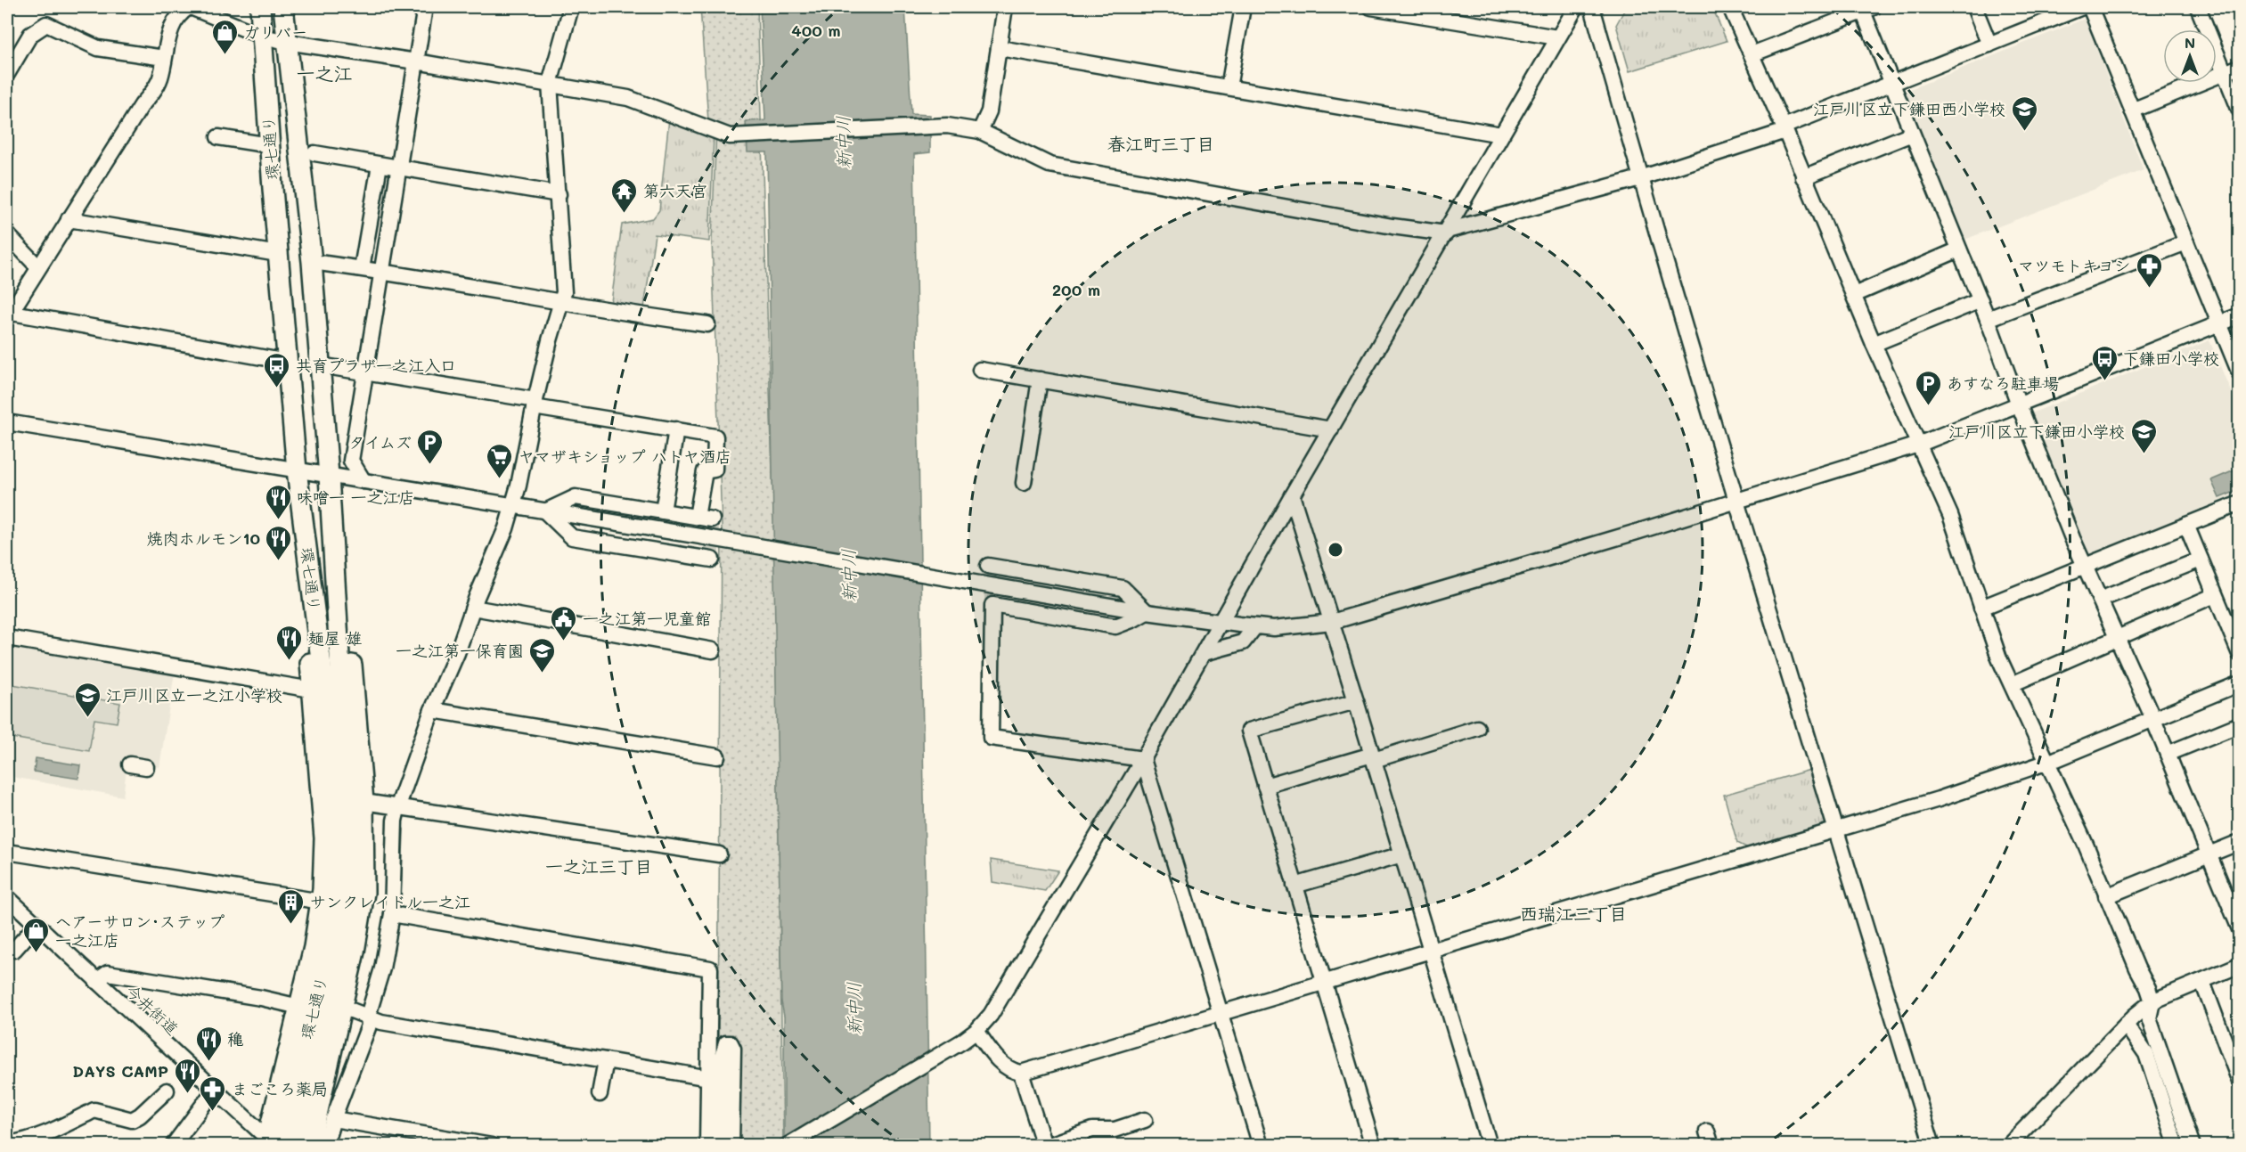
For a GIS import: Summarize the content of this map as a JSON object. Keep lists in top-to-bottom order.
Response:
{
  "streets": {
    "main road": ["環七通り"],
    "street": ["今井街道"]
  },
  "crossings": [
    ["環七通り", "今井街道"]
  ],
  "districts": [
    "一之江",
    "春江町三丁目",
    "一之江三丁目",
    "西瑞江三丁目"
  ],
  "water": ["新中川"],
  "places": {
    "shop": ["ガリバー", "ヘアーサロン･ステップ 一之江店"],
    "school or university": [
      "江戸川区立下鎌田西小学校",
      "江戸川区立下鎌田小学校",
      "一之江第一保育園",
      "江戸川区立一之江小学校"
    ],
    "temple": ["第六天宮"],
    "pharmacy": ["マツモトキヨシ", "まごころ薬局"],
    "bus stop": ["下鎌田小学校", "共育プラザ一之江入口"],
    "parking": ["あすなろ駐車場", "タイムズ"],
    "supermarket": ["ヤマザキショップ ハトヤ酒店"],
    "restaurant": [
      "味噌一 一之江店",
      "焼肉ホルモン10",
      "麺屋 雄",
      "穐",
      "DAYS CAMP"
    ],
    "public building": ["一之江第一児童館"],
    "building": ["サンクレイドル一之江"]
  },
  "north": "top",
  "rings": ["400 m", "200 m"]
}
